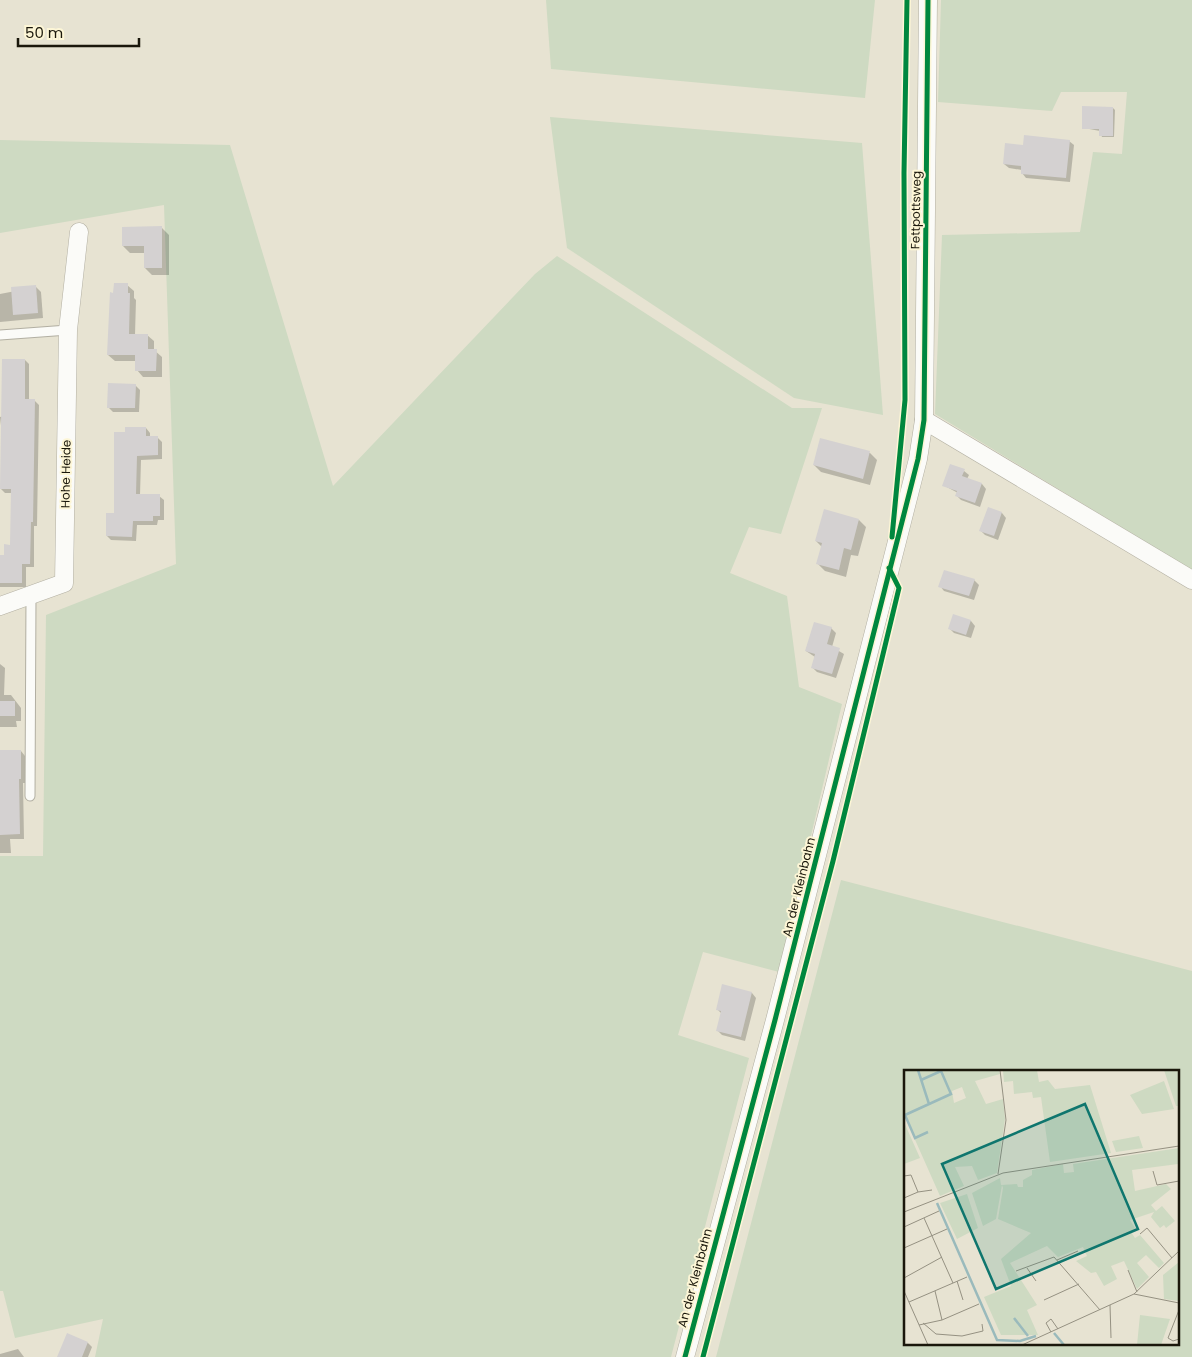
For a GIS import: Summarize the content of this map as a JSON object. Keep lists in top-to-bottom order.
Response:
{
  "streets": {
    "street": ["Fettpottsweg", "Hohe Heide", "An der Kleinbahn"]
  },
  "crossings": [
    ["Fettpottsweg", "An der Kleinbahn"]
  ],
  "scale_bar": "50 m"
}
